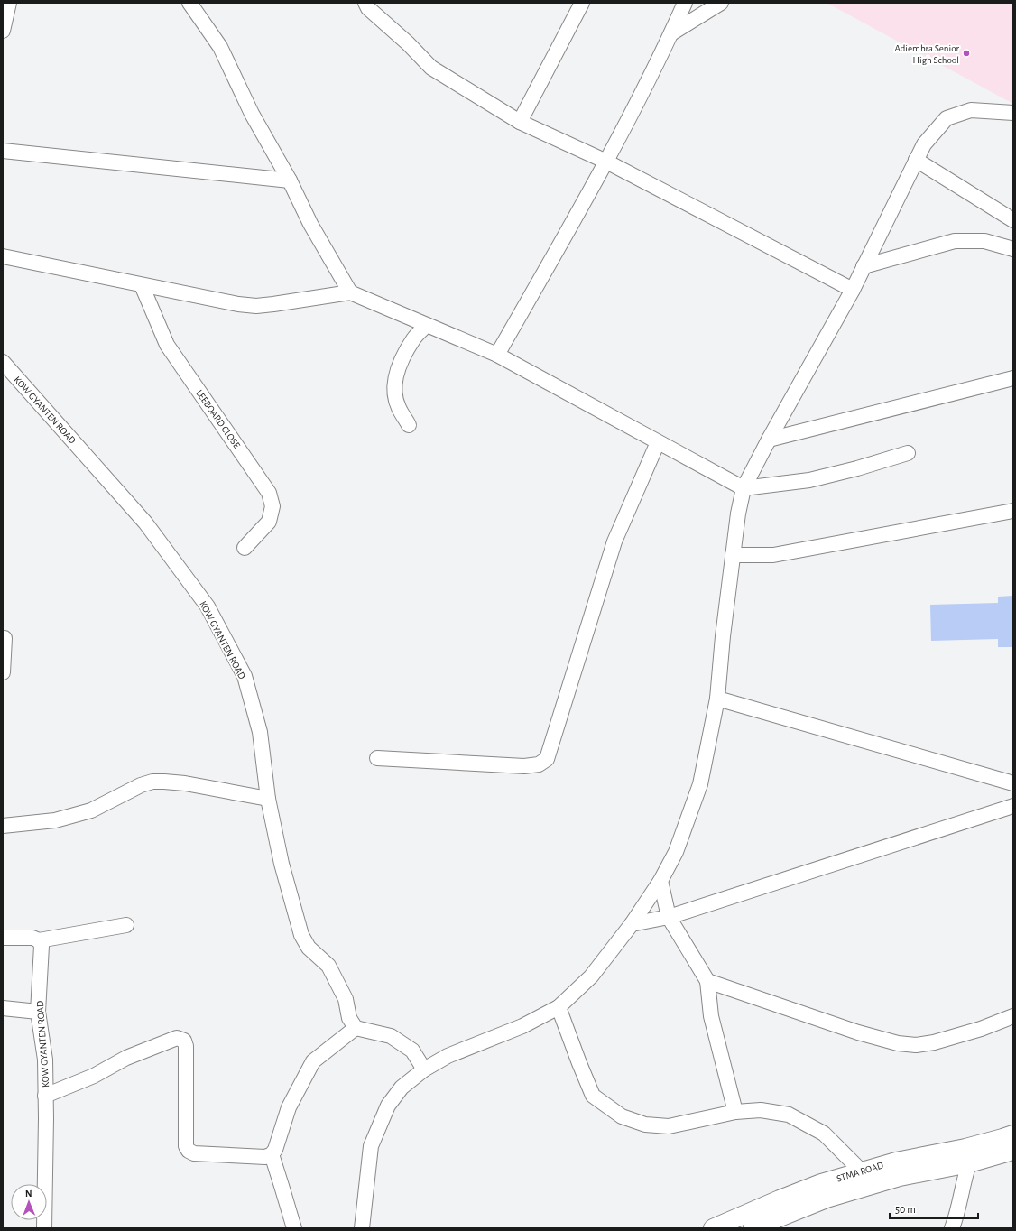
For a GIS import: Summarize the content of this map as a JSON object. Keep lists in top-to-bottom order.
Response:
{
  "streets": {
    "main road": ["STMA ROAD"],
    "street": ["KOW GYANTEN ROAD", "LEEBOARD CLOSE"]
  },
  "places": ["Adiembra Senior High School"],
  "scale_bar": "50 m",
  "north": "top"
}
